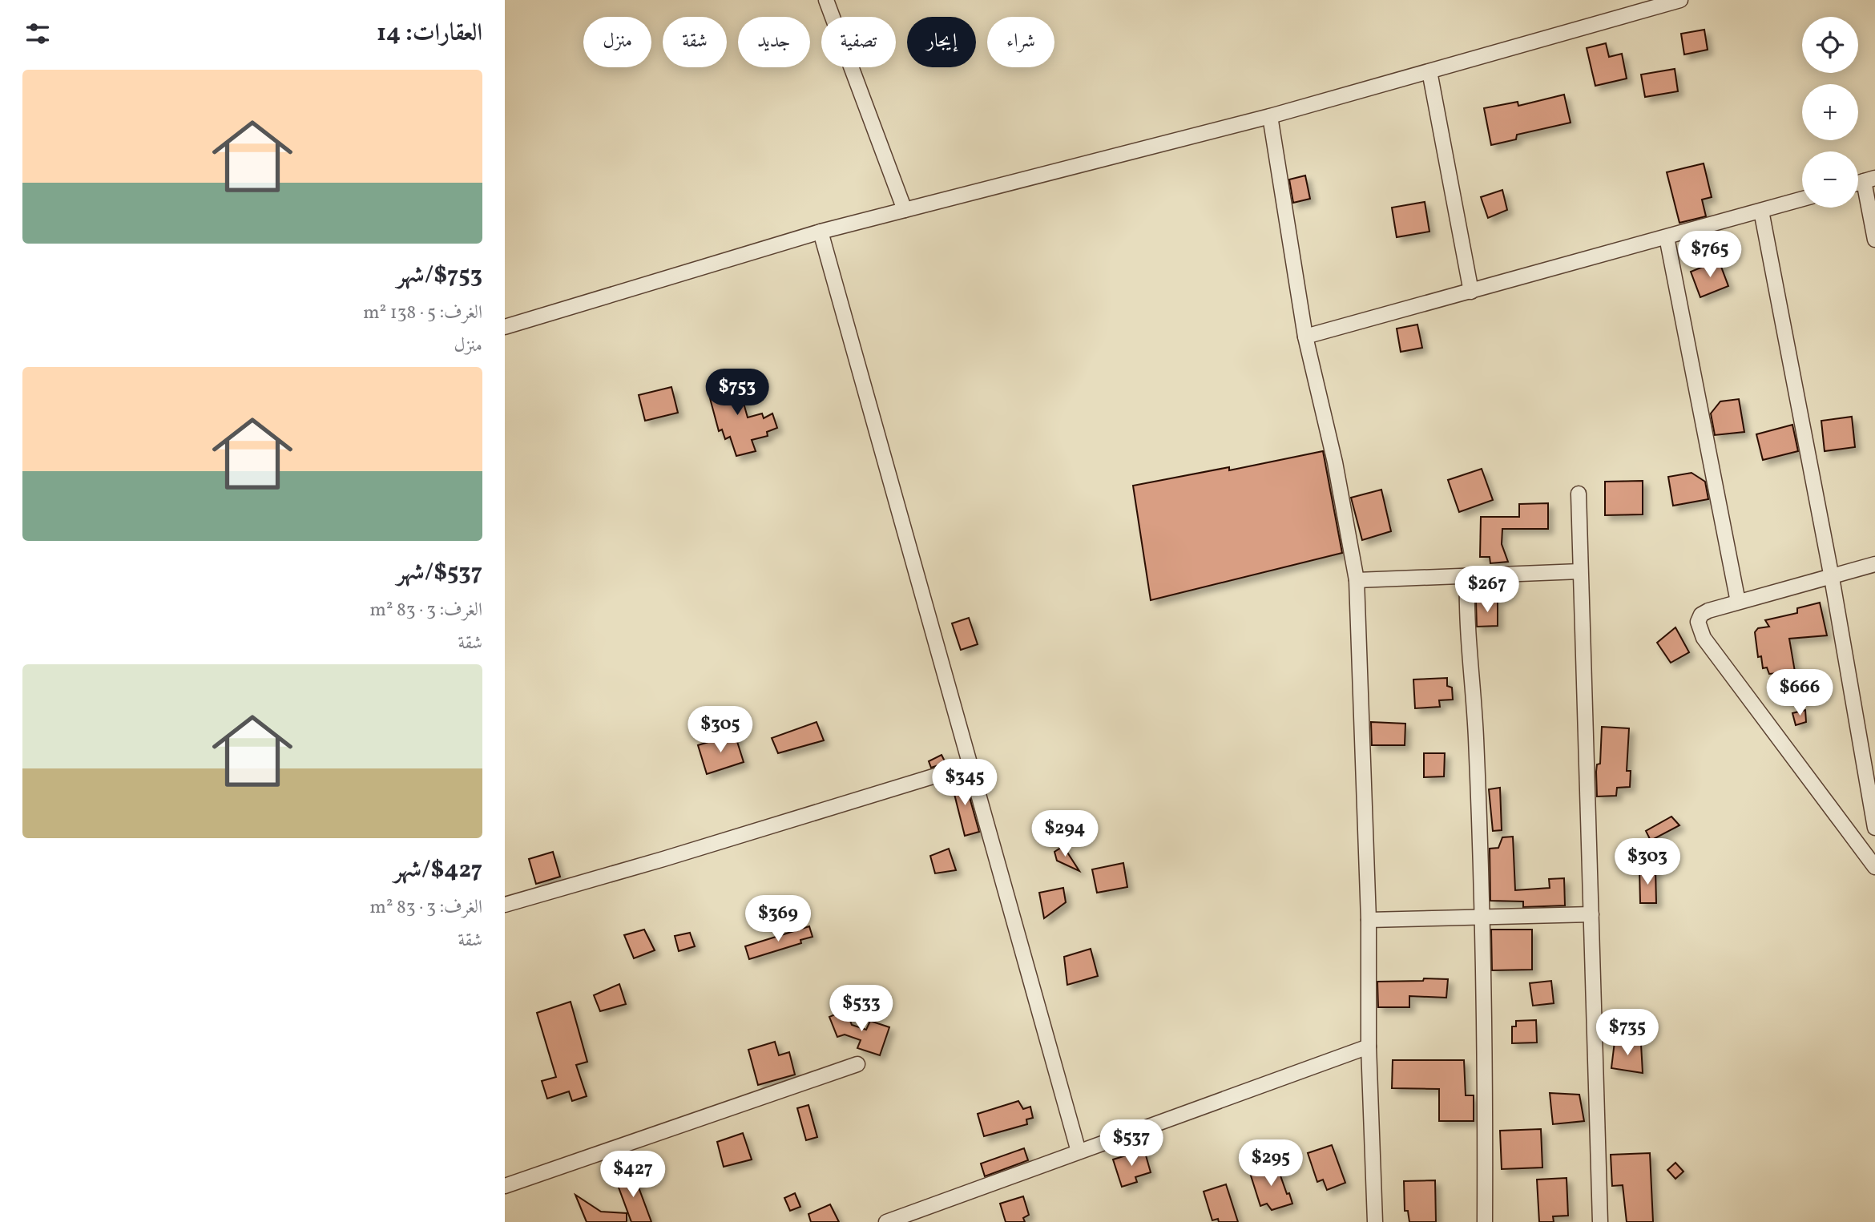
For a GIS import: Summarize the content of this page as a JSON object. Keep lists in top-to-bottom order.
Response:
{
  "page": {
    "heading": "العقارات: 14",
    "map_buttons": ["+", "−"],
    "chip": [
      "شراء",
      "إيجار",
      "تصفية",
      "جديد",
      "شقة",
      "منزل"
    ],
    "list": [
      {
        "name": "$753/شهر",
        "note": "الغرف: 5 · 138 m² · منزل"
      },
      {
        "name": "$537/شهر",
        "note": "الغرف: 3 · 83 m² · شقة"
      },
      {
        "name": "$427/شهر",
        "note": "الغرف: 3 · 83 m² · شقة"
      }
    ],
    "price": [
      "$765",
      "$753",
      "$267",
      "$666",
      "$305",
      "$345",
      "$294",
      "$303",
      "$369",
      "$533",
      "$735",
      "$537",
      "$295",
      "$427"
    ]
  }
}
